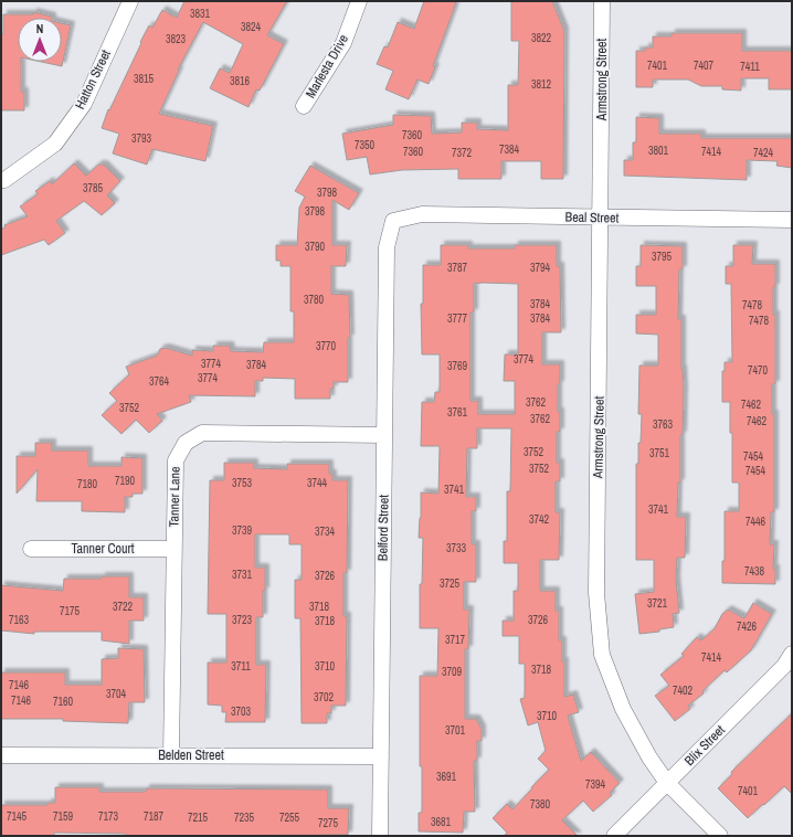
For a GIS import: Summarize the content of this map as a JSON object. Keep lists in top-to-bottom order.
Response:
{
  "streets": {
    "street": [
      "Marlesta Drive",
      "Hatton Street",
      "Armstrong Street",
      "Beal Street",
      "Tanner Lane",
      "Belford Street",
      "Tanner Court",
      "Blix Street",
      "Belden Street"
    ]
  },
  "crossings": [
    ["Armstrong Street", "Beal Street"],
    ["Armstrong Street", "Blix Street"],
    ["Beal Street", "Belford Street"],
    ["Tanner Lane", "Belford Street"],
    ["Tanner Lane", "Tanner Court"],
    ["Tanner Lane", "Belden Street"],
    ["Belford Street", "Belden Street"]
  ],
  "house_numbers": [
    "3831",
    "3824",
    "3822",
    "3823",
    "7401",
    "7407",
    "7411",
    "3815",
    "3816",
    "3812",
    "7360",
    "3793",
    "7350",
    "7384",
    "3801",
    "7360",
    "7414",
    "7372",
    "7424",
    "3785",
    "3798",
    "3798",
    "3790",
    "3795",
    "3787",
    "3794",
    "3780",
    "3784",
    "7478",
    "3777",
    "3784",
    "7478",
    "3770",
    "3774",
    "3774",
    "3784",
    "3769",
    "7470",
    "3774",
    "3764",
    "3762",
    "7462",
    "3752",
    "3761",
    "3762",
    "7462",
    "3763",
    "3752",
    "3751",
    "7454",
    "3752",
    "7454",
    "7190",
    "3753",
    "3744",
    "7180",
    "3741",
    "3741",
    "3742",
    "7446",
    "3739",
    "3734",
    "3733",
    "7438",
    "3731",
    "3726",
    "3725",
    "3721",
    "3722",
    "3718",
    "7175",
    "7163",
    "3723",
    "3726",
    "3718",
    "7426",
    "3717",
    "7414",
    "3711",
    "3710",
    "3718",
    "3709",
    "7146",
    "7402",
    "3704",
    "3702",
    "7146",
    "7160",
    "3703",
    "3710",
    "3701",
    "3691",
    "7394",
    "7401",
    "7380",
    "7145",
    "7159",
    "7173",
    "7187",
    "7215",
    "7235",
    "7255",
    "3681",
    "7275"
  ],
  "north": "top"
}
